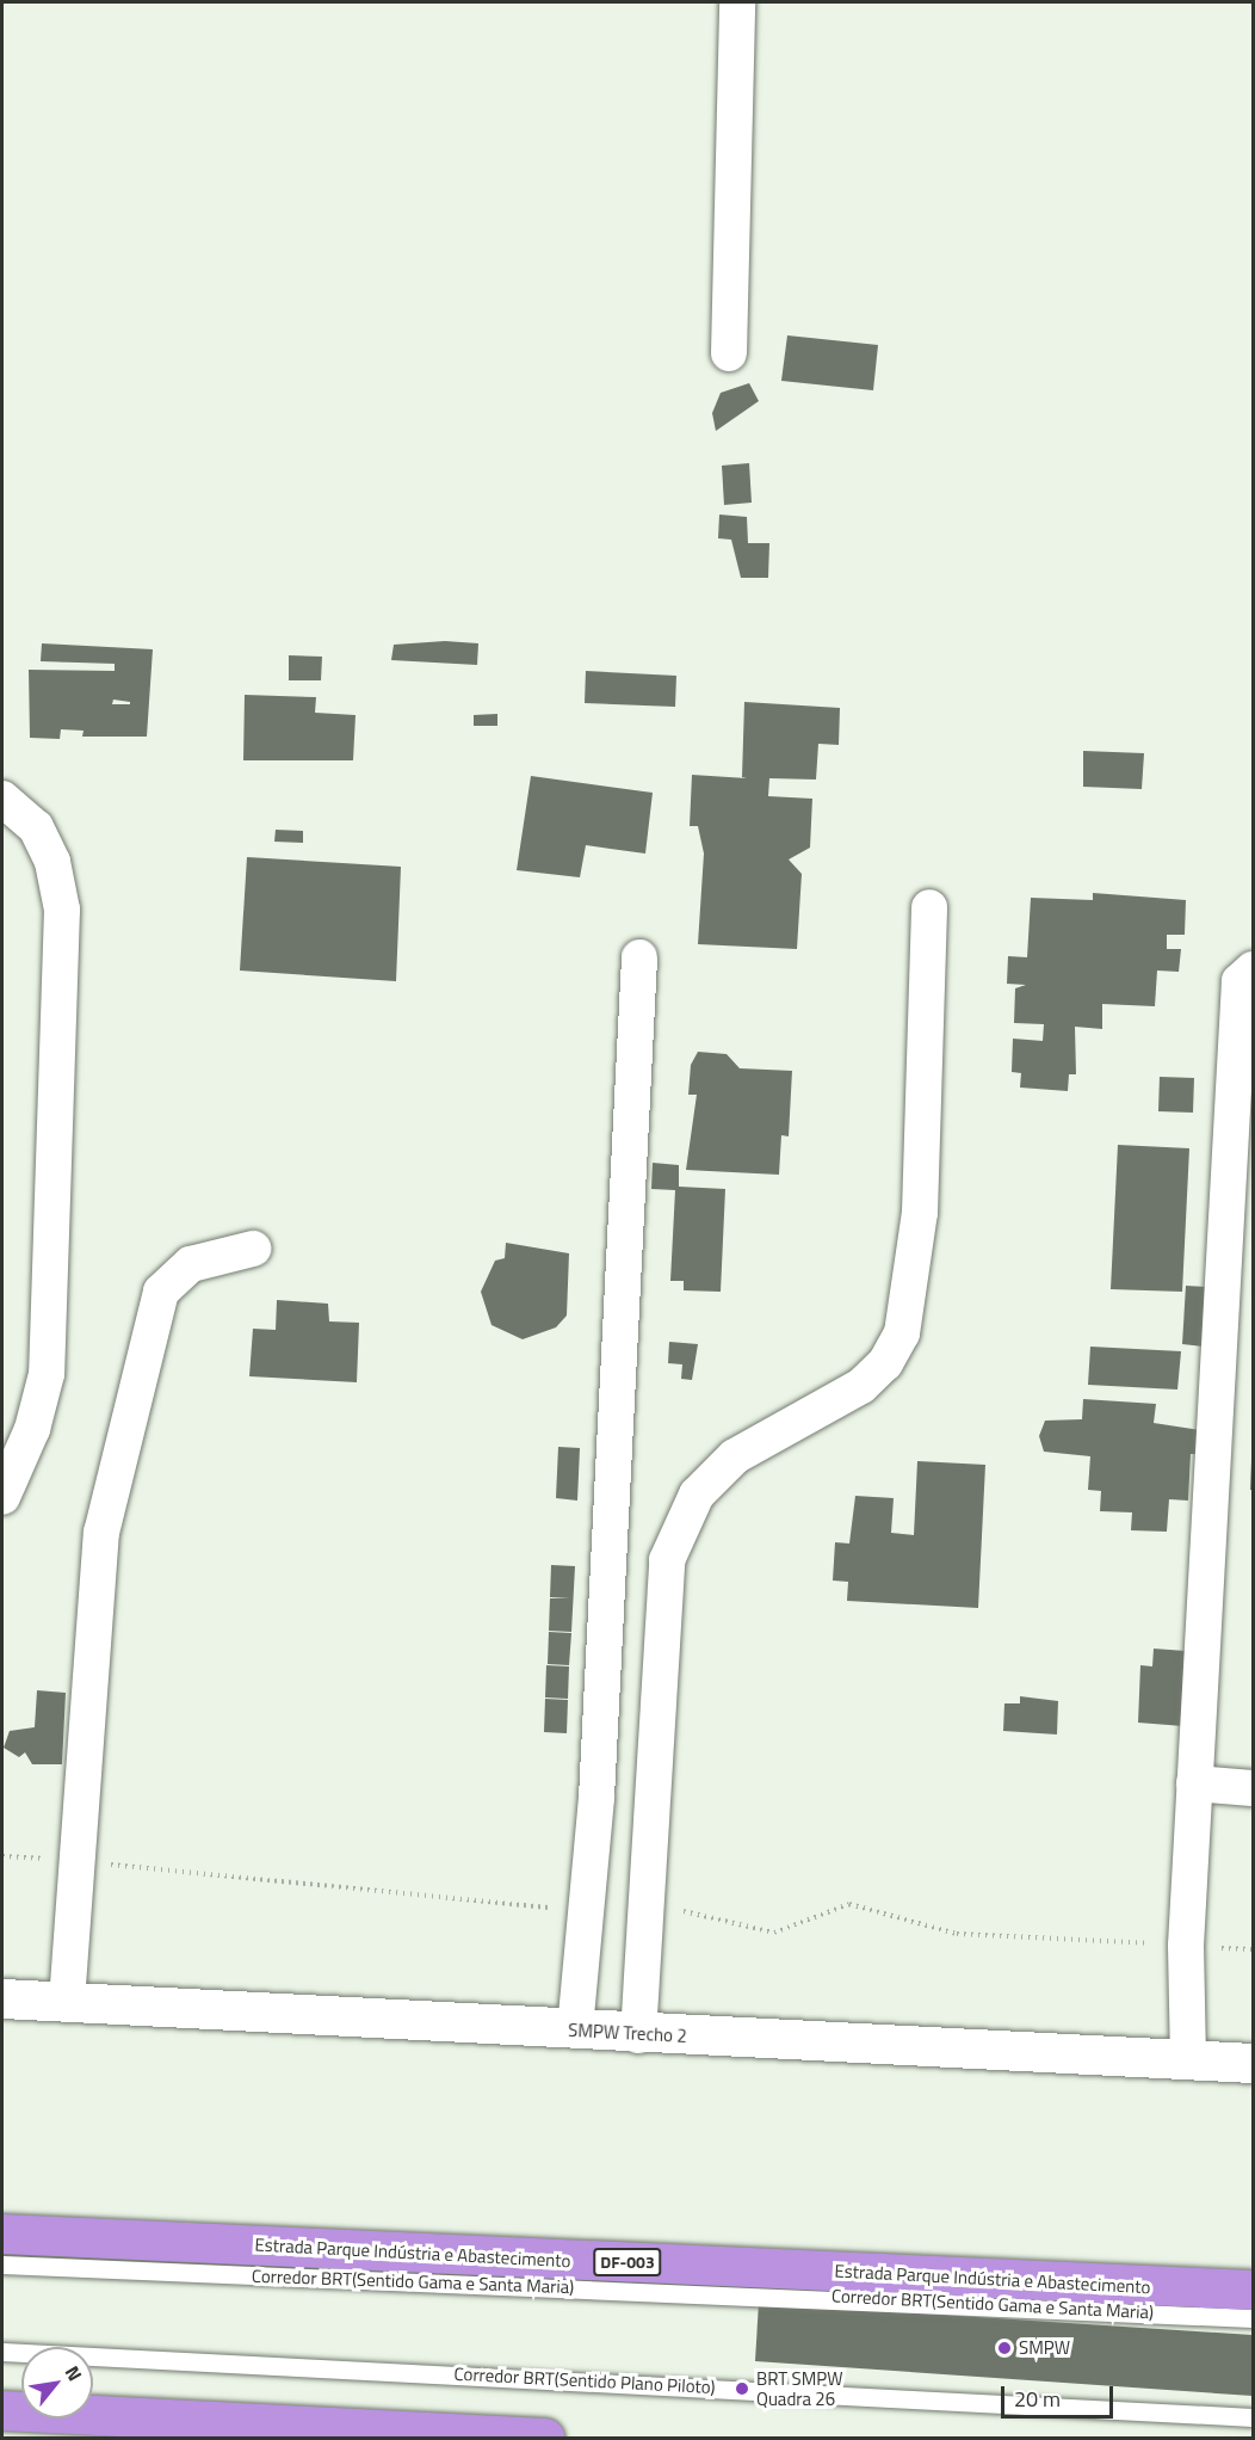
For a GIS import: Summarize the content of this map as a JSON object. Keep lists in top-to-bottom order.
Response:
{
  "streets": {
    "highway": ["Estrada Parque Indústria e Abastecimento", "DF-003"],
    "street": ["SMPW Trecho 2"],
    "lane": ["Corredor BRT(Sentido Gama e Santa Maria)", "Corredor BRT(Sentido Plano Piloto)"]
  },
  "places": ["SMPW", "BRT SMPW Quadra 26"],
  "scale_bar": "20 m",
  "north": "top right"
}
